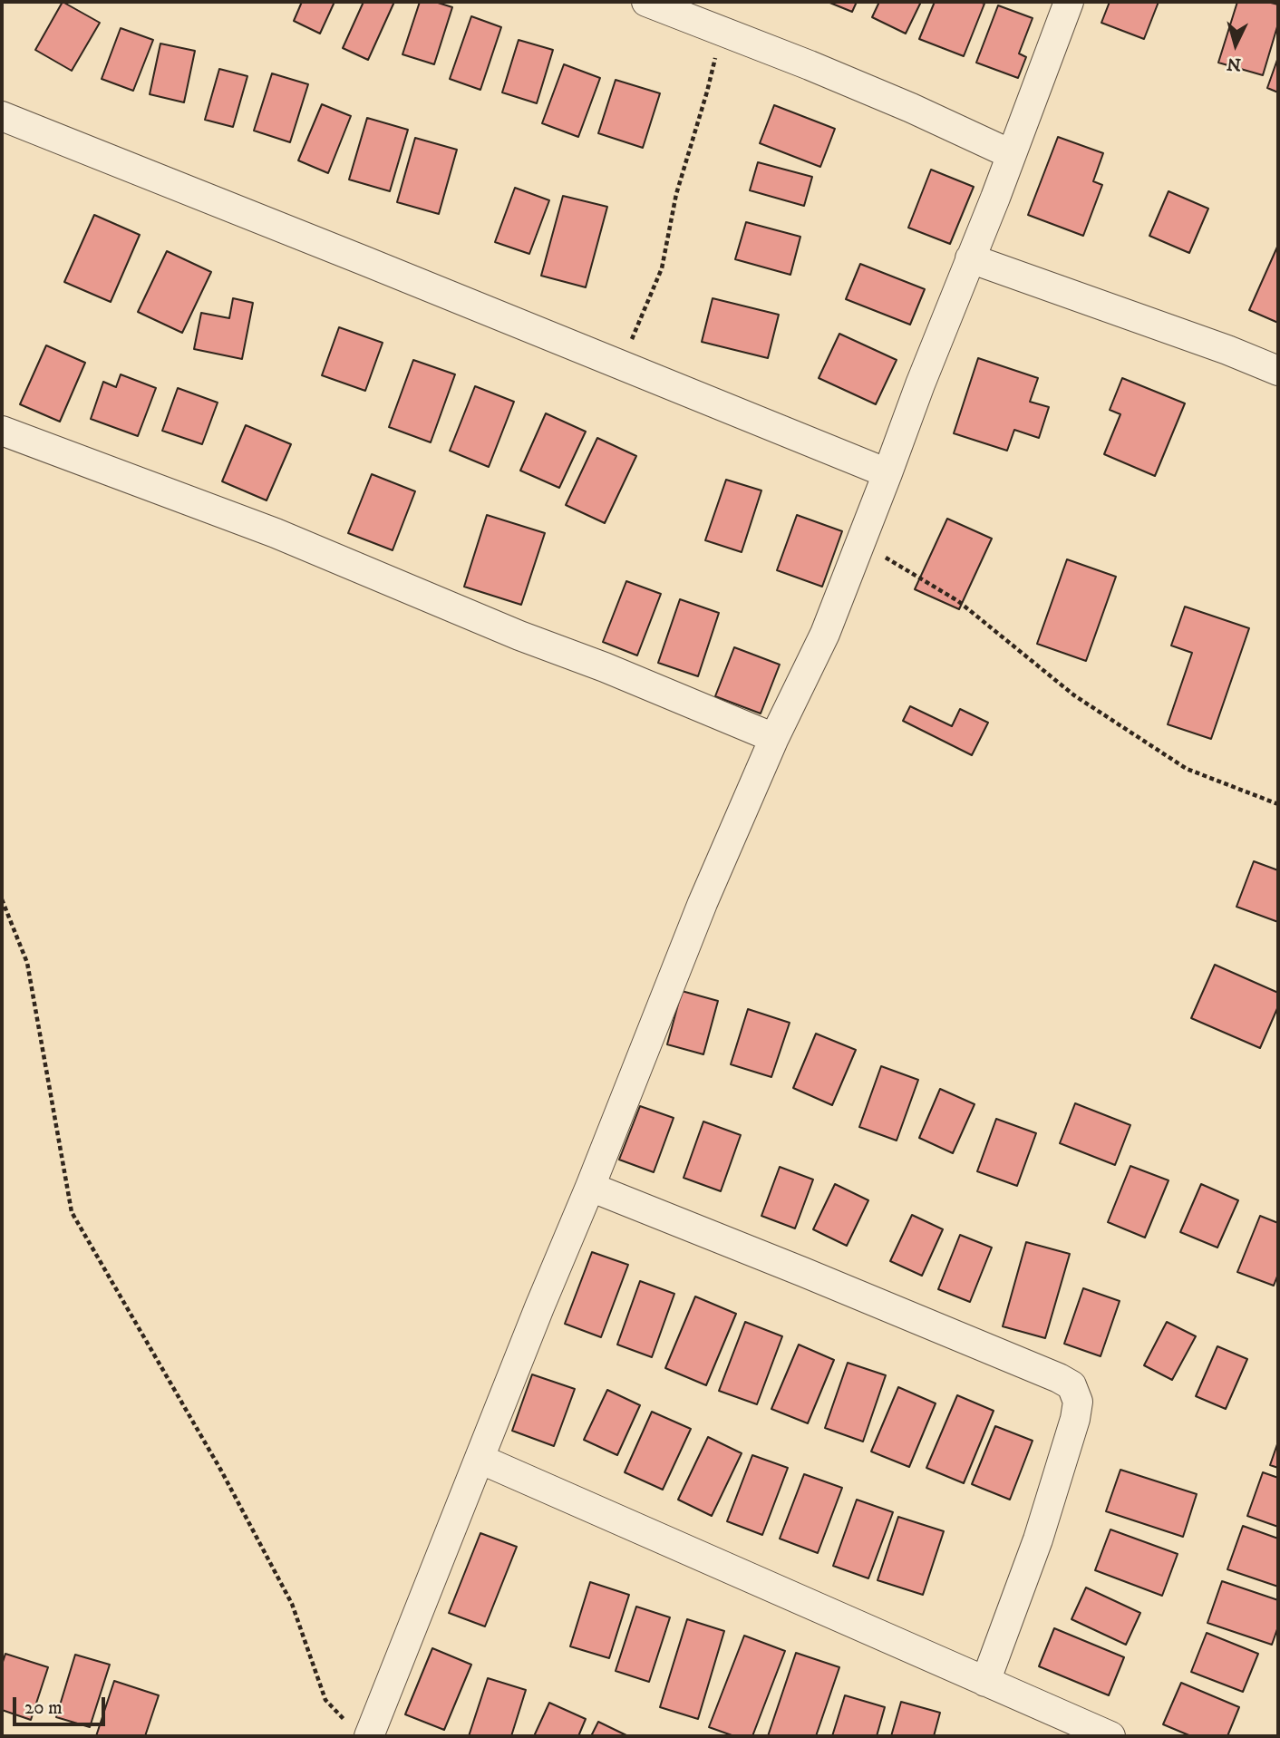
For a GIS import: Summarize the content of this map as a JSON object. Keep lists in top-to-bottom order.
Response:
{
  "scale_bar": "20 m",
  "north": "bottom"
}
